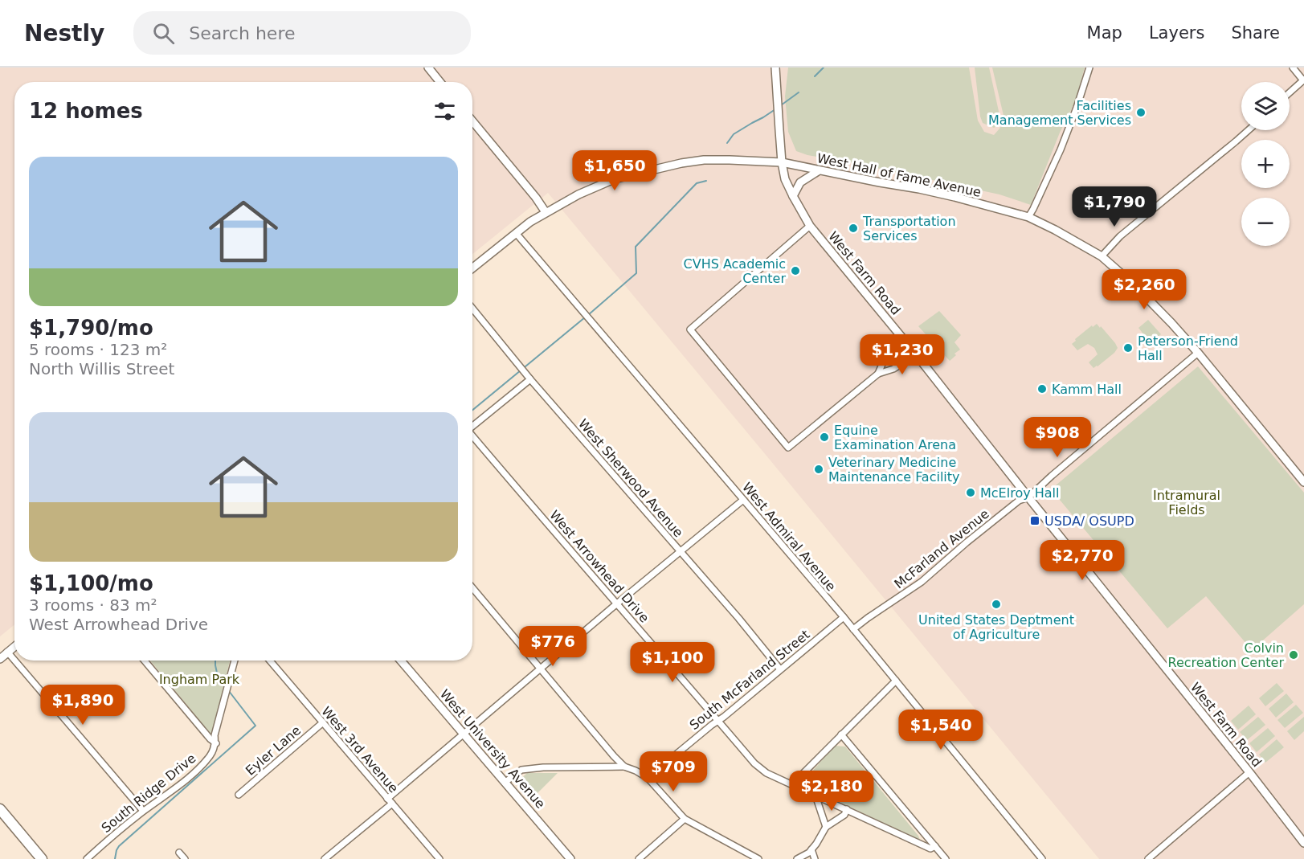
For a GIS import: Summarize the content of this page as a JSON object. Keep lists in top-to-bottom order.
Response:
{
  "streets": {
    "street": [
      "West Hall of Fame Avenue",
      "West Farm Road",
      "West Sherwood Avenue",
      "West Admiral Avenue",
      "McFarland Avenue",
      "West Arrowhead Drive",
      "South McFarland Street",
      "West University Avenue",
      "West 3rd Avenue",
      "Eyler Lane",
      "South Ridge Drive"
    ]
  },
  "crossings": [
    ["West Hall of Fame Avenue", "West Farm Road"],
    ["West Hall of Fame Avenue", "West Admiral Avenue"],
    ["West Hall of Fame Avenue", "McFarland Avenue"],
    ["West Farm Road", "McFarland Avenue"],
    ["West Sherwood Avenue", "South McFarland Street"],
    ["West Admiral Avenue", "McFarland Avenue"],
    ["West Admiral Avenue", "South McFarland Street"],
    ["West Arrowhead Drive", "South McFarland Street"],
    ["West 3rd Avenue", "Eyler Lane"]
  ],
  "parks": ["Intramural Fields", "Ingham Park"],
  "places": {
    "other": [
      "Facilities Management Services",
      "Transportation Services",
      "CVHS Academic Center",
      "Peterson-Friend Hall",
      "Kamm Hall",
      "Equine Examination Arena",
      "Veterinary Medicine Maintenance Facility",
      "McElroy Hall",
      "United States Deptment of Agriculture",
      "Colvin Recreation Center"
    ],
    "transit": ["USDA/ OSUPD"]
  },
  "page": {
    "header": "Nestly",
    "search": "Search here",
    "nav": ["Map", "Layers", "Share"],
    "map_buttons": ["+", "−"],
    "heading": "12 homes",
    "list": [
      {
        "name": "$1,790/mo",
        "note": "5 rooms · 123 m² · North Willis Street"
      },
      {
        "name": "$1,100/mo",
        "note": "3 rooms · 83 m² · West Arrowhead Drive"
      }
    ],
    "price": [
      "$1,650",
      "$1,790",
      "$2,260",
      "$1,230",
      "$908",
      "$2,770",
      "$776",
      "$1,100",
      "$1,890",
      "$1,540",
      "$709",
      "$2,180"
    ]
  }
}
